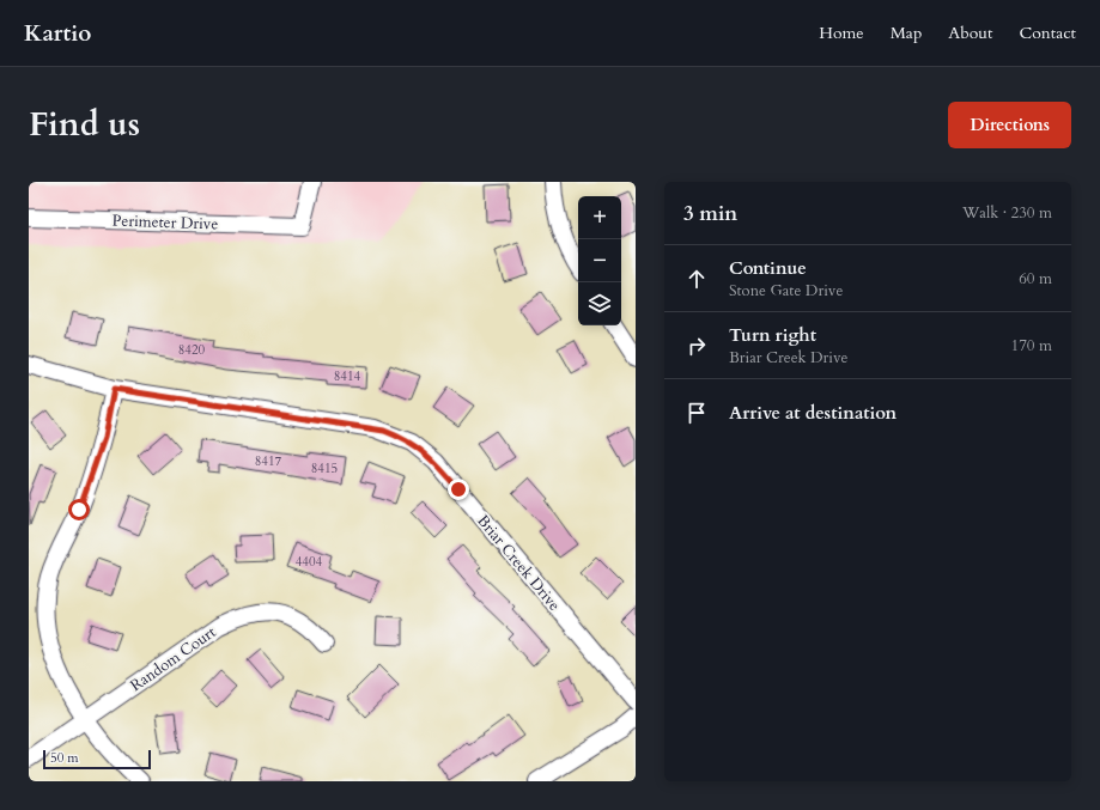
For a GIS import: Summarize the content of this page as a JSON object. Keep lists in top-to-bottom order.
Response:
{
  "streets": {
    "street": ["Perimeter Drive", "Briar Creek Drive", "Random Court"]
  },
  "house_numbers": [
    "8420",
    "8414",
    "8417",
    "8415",
    "4404"
  ],
  "scale_bar": "50 m",
  "page": {
    "header": "Kartio",
    "nav": [
      "Home",
      "Map",
      "About",
      "Contact"
    ],
    "title": "Find us",
    "buttons": "Directions",
    "heading": ["3 min", "Walk · 230 m"],
    "map_buttons": ["+", "−"],
    "list": [
      ["Continue", "Stone Gate Drive", "60 m"],
      ["Turn right", "Briar Creek Drive", "170 m"],
      "Arrive at destination"
    ],
    "scale": "50 m"
  }
}
